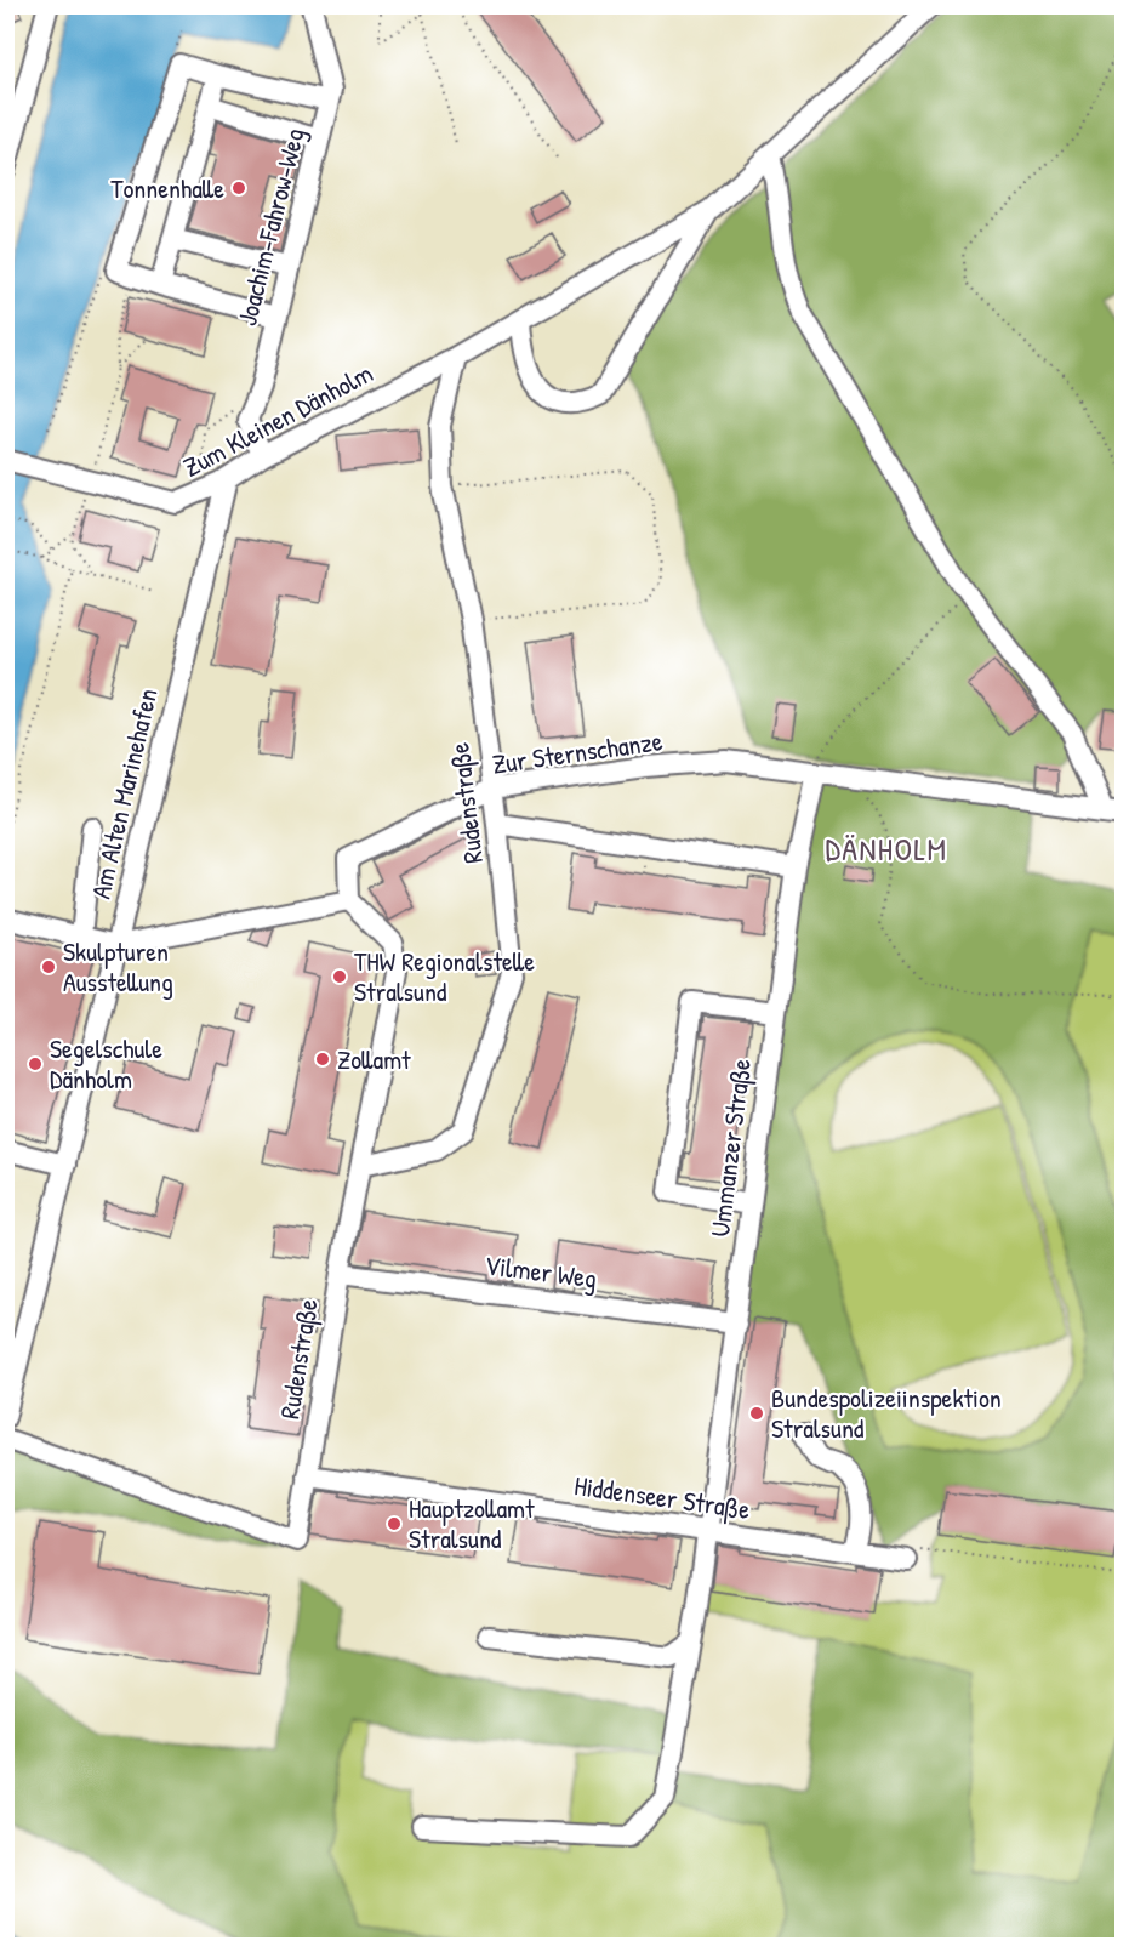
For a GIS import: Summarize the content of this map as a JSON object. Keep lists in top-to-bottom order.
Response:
{
  "streets": {
    "street": [
      "Joachim-Fahrow-Weg",
      "Zum Kleinen Dänholm",
      "Zur Sternschanze",
      "Am Alten Marinehafen",
      "Rudenstraße",
      "Ummanzer Straße",
      "Vilmer Weg",
      "Hiddenseer Straße"
    ]
  },
  "crossings": [
    ["Joachim-Fahrow-Weg", "Zum Kleinen Dänholm"],
    ["Zum Kleinen Dänholm", "Zur Sternschanze"],
    ["Zum Kleinen Dänholm", "Am Alten Marinehafen"],
    ["Zum Kleinen Dänholm", "Rudenstraße"],
    ["Zur Sternschanze", "Rudenstraße"],
    ["Zur Sternschanze", "Ummanzer Straße"],
    ["Rudenstraße", "Vilmer Weg"],
    ["Rudenstraße", "Hiddenseer Straße"],
    ["Ummanzer Straße", "Vilmer Weg"],
    ["Ummanzer Straße", "Hiddenseer Straße"]
  ],
  "districts": ["DÄNHOLM"],
  "places": [
    "Tonnenhalle",
    "Skulpturen Ausstellung",
    "THW Regionalstelle Stralsund",
    "Zollamt",
    "Segelschule Dänholm",
    "Bundespolizeiinspektion Stralsund",
    "Hauptzollamt Stralsund"
  ]
}
